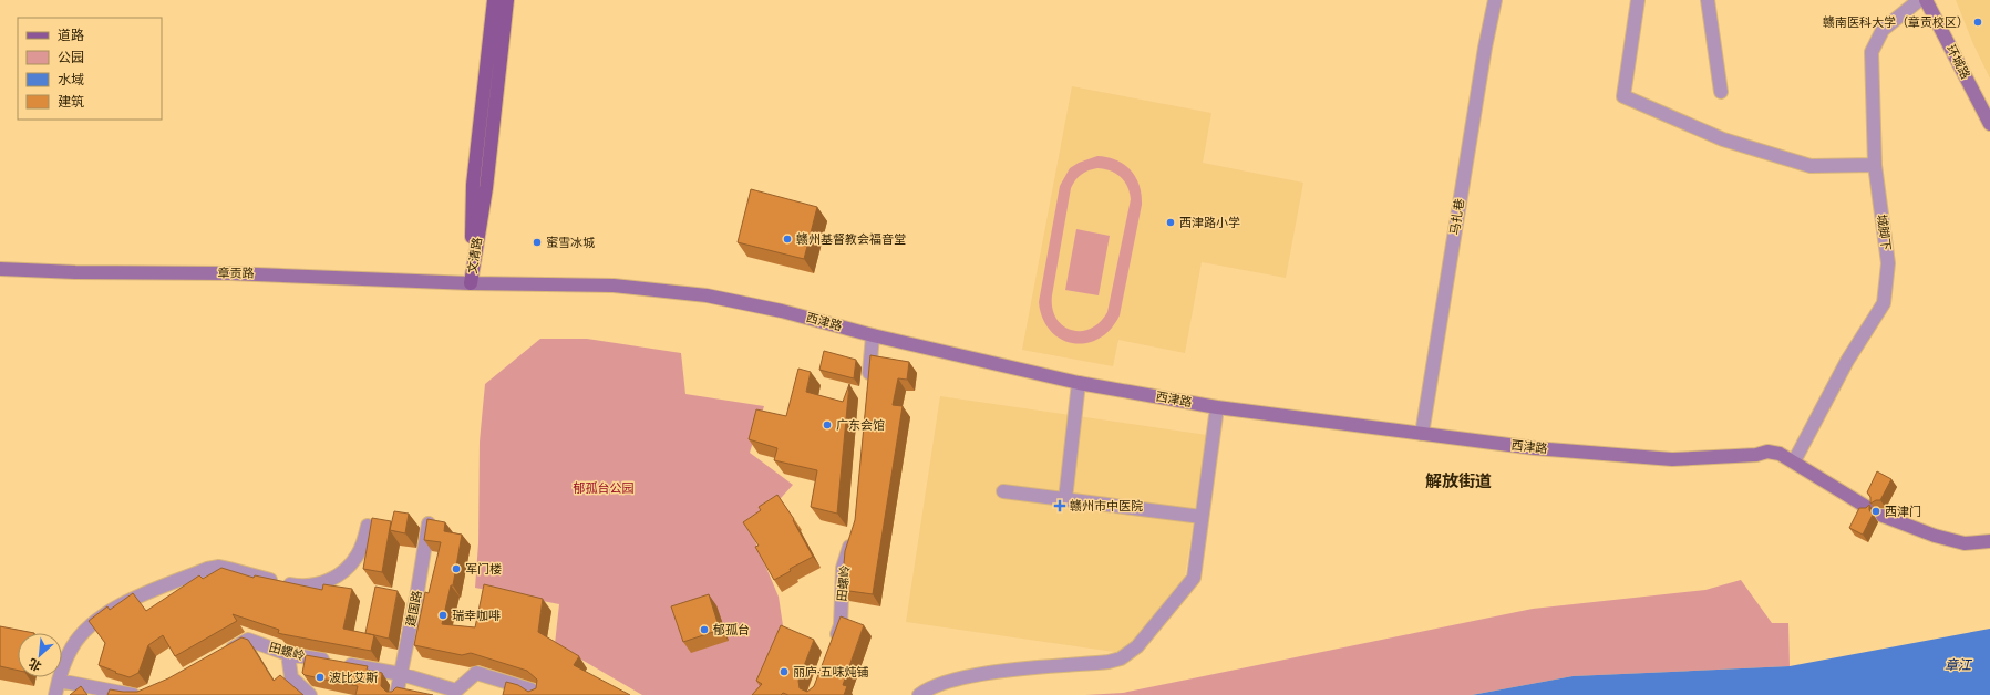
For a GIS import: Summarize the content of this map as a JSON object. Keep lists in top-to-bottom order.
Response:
{
  "streets": {
    "main road": [
      "环城路",
      "文清路",
      "章贡路",
      "西津路"
    ],
    "street": [
      "马扎巷",
      "城脚下",
      "田螺岭",
      "建国路"
    ]
  },
  "crossings": [
    ["马扎巷", "西津路"],
    ["城脚下", "西津路"],
    ["文清路", "章贡路"],
    ["文清路", "西津路"],
    ["章贡路", "西津路"],
    ["田螺岭", "建国路"]
  ],
  "districts": ["解放街道"],
  "water": ["章江"],
  "parks": ["郁孤台公园"],
  "places": {
    "other": [
      "赣南医科大学（章贡校区）",
      "西津路小学",
      "赣州基督教会福音堂",
      "蜜雪冰城",
      "广东会馆",
      "西津门",
      "军门楼",
      "瑞幸咖啡",
      "郁孤台",
      "丽庐·五味炖铺",
      "波比艾斯"
    ],
    "health": ["赣州市中医院"]
  },
  "legend": [
    "道路",
    "公园",
    "水域",
    "建筑"
  ],
  "north": "bottom left"
}
